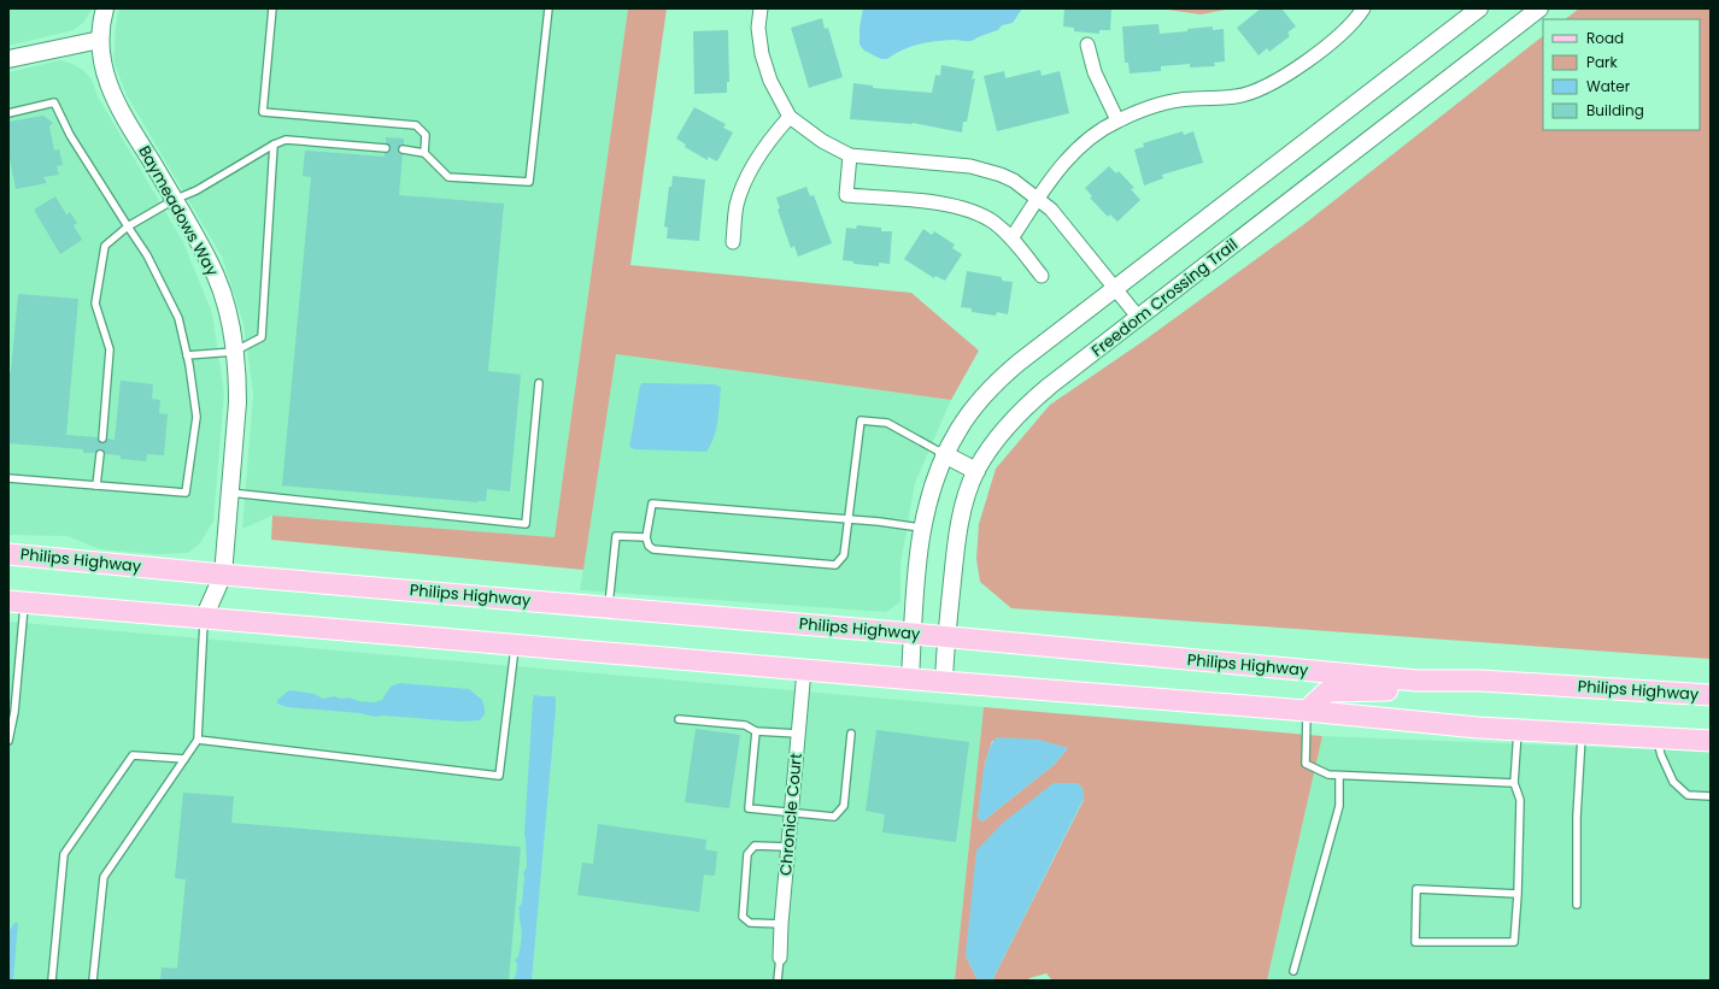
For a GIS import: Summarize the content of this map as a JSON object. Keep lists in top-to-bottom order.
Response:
{
  "streets": {
    "main road": ["Philips Highway"],
    "street": ["Baymeadows Way", "Freedom Crossing Trail", "Chronicle Court"]
  },
  "crossings": [
    ["Baymeadows Way", "Philips Highway"],
    ["Freedom Crossing Trail", "Philips Highway"]
  ],
  "legend": [
    "Road",
    "Park",
    "Water",
    "Building"
  ]
}
